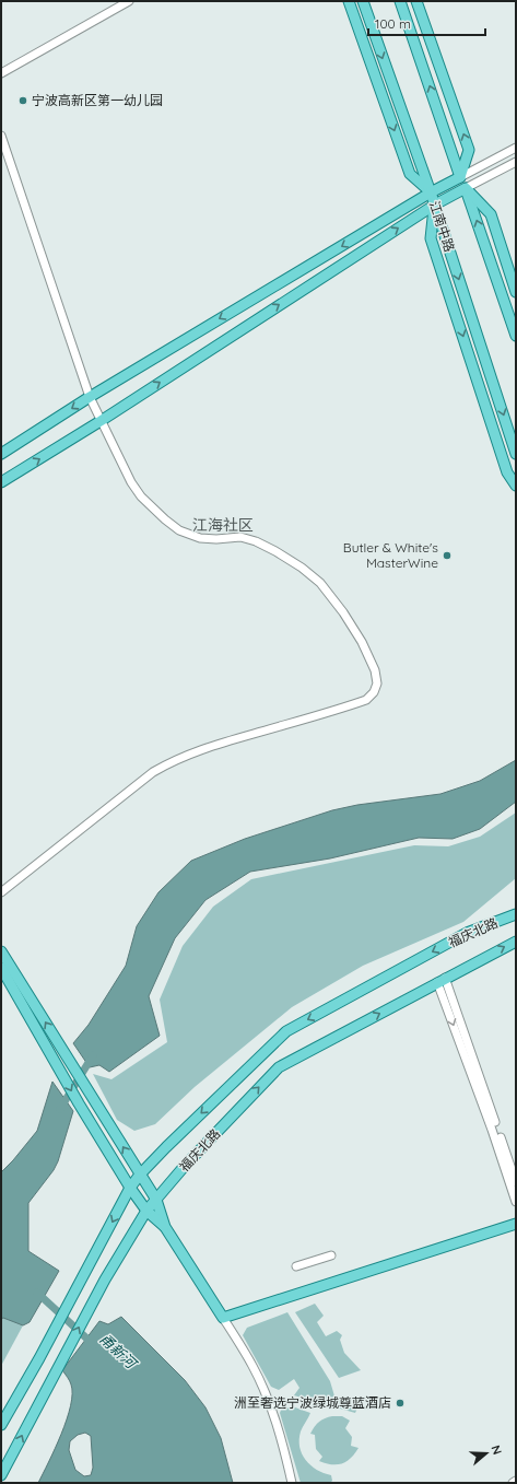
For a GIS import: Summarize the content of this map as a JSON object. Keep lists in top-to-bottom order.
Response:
{
  "streets": {
    "main road": ["江南中路", "福庆北路"]
  },
  "districts": ["江海社区"],
  "water": ["甬新河"],
  "places": ["宁波高新区第一幼儿园", "Butler & White's MasterWine", "洲至奢选宁波绿城尊蓝酒店"],
  "scale_bar": "100 m",
  "north": "right"
}
